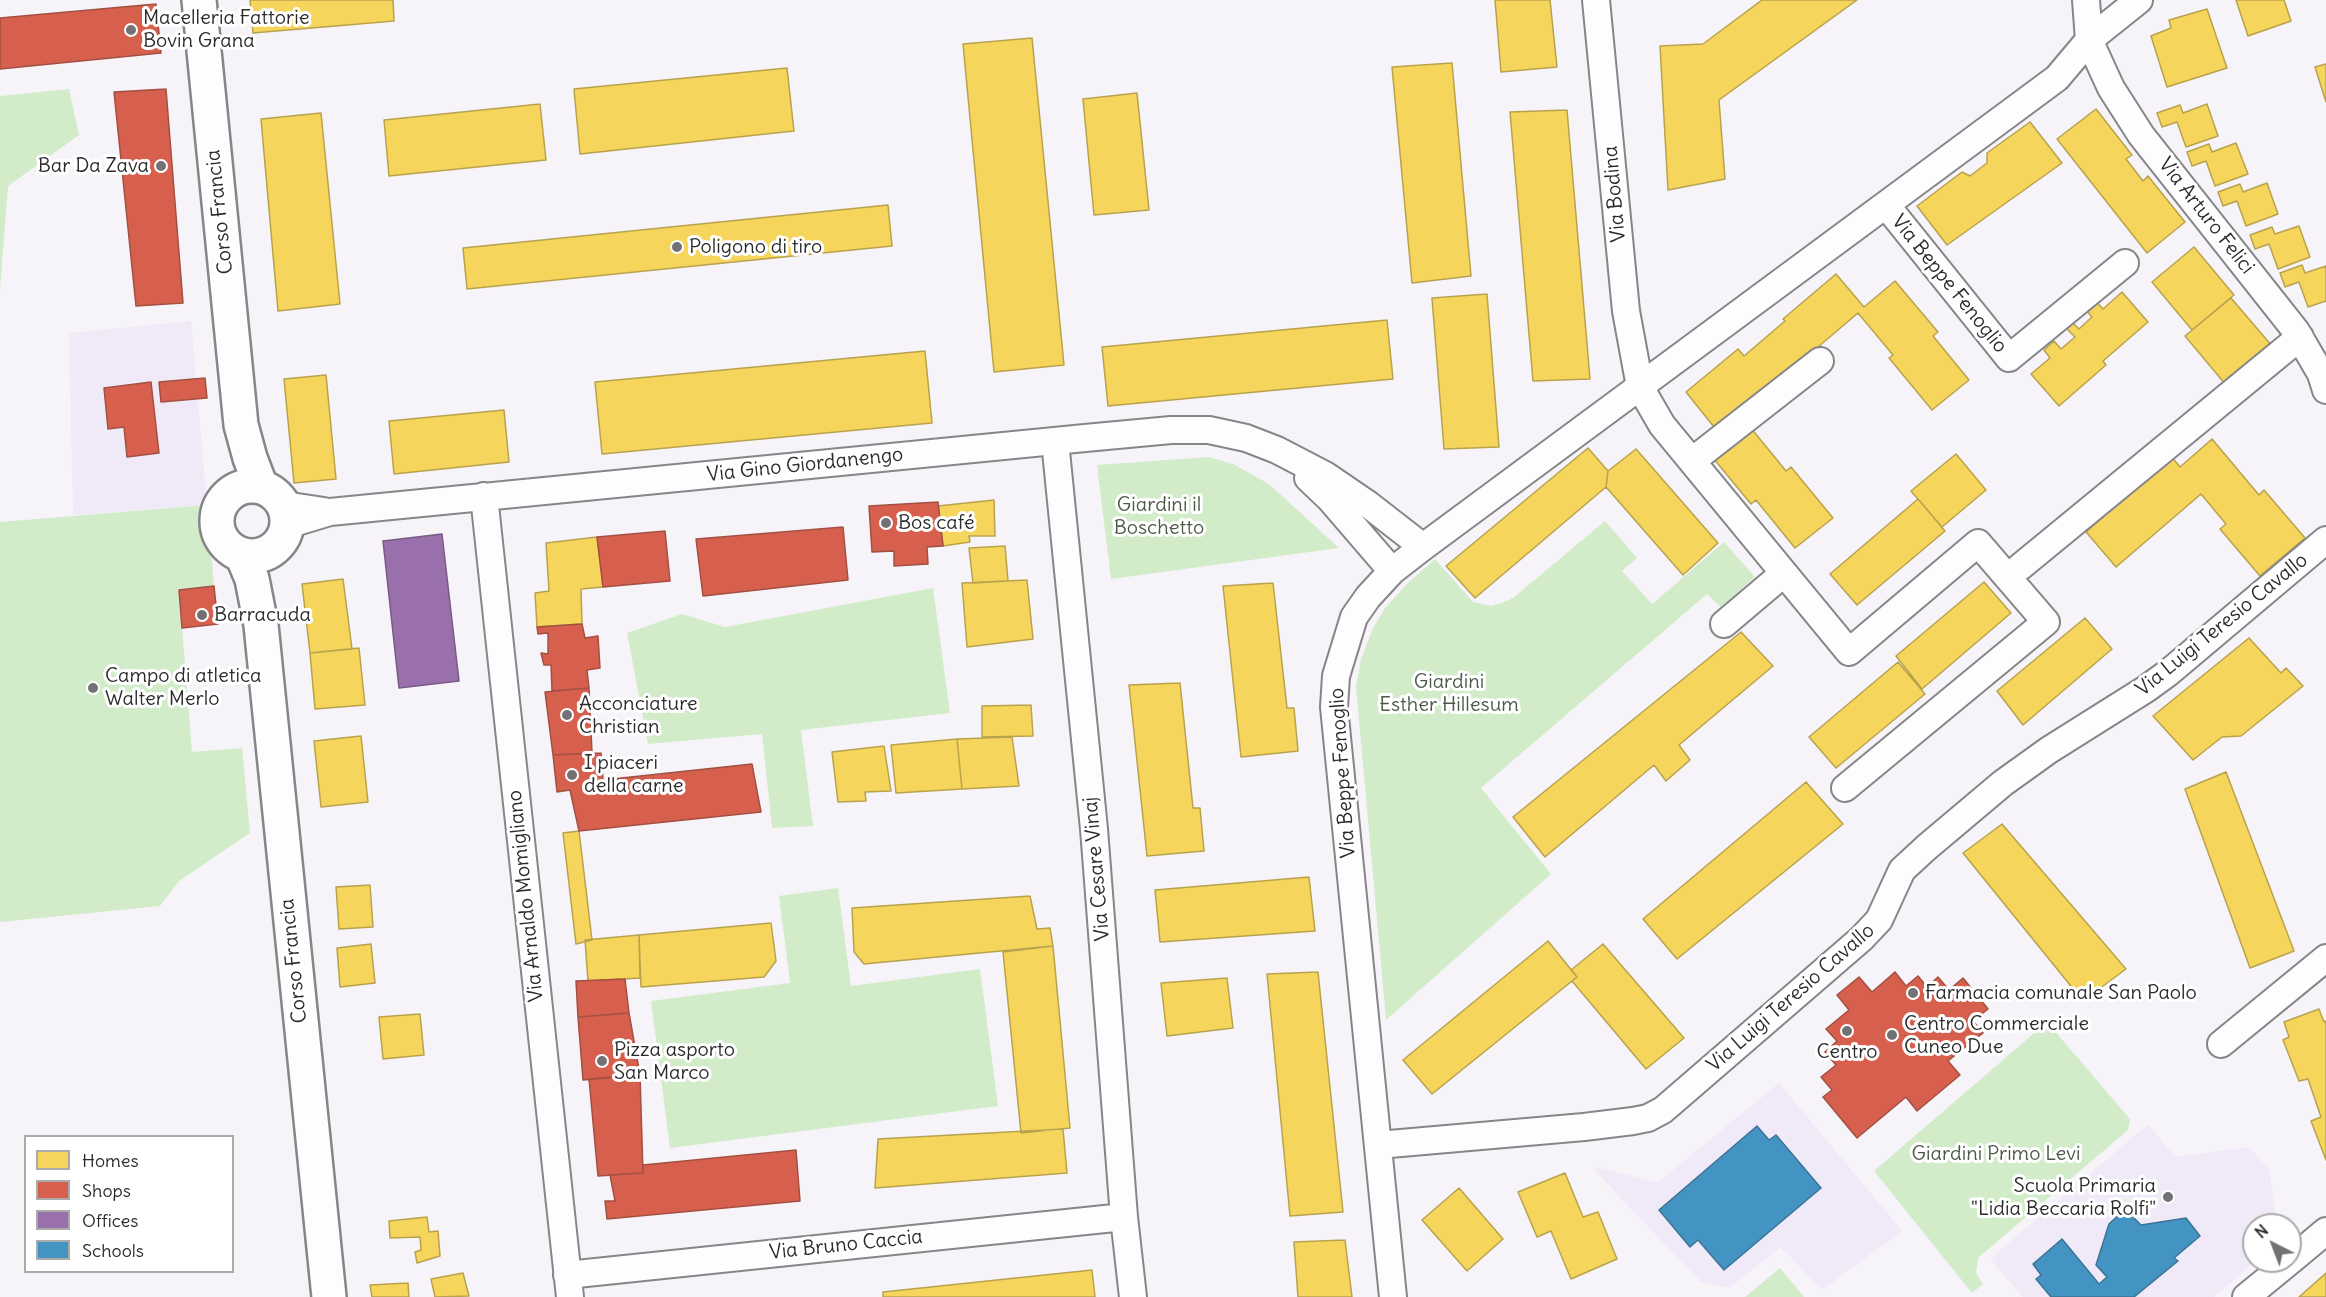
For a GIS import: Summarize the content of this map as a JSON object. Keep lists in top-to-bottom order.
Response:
{
  "streets": {
    "main road": ["Corso Francia"],
    "street": [
      "Via Bodina",
      "Via Arturo Felici",
      "Via Beppe Fenoglio",
      "Via Gino Giordanengo",
      "Via Luigi Teresio Cavallo",
      "Via Cesare Vinaj",
      "Via Arnaldo Momigliano",
      "Via Bruno Caccia"
    ]
  },
  "crossings": [
    ["Via Bodina", "Via Beppe Fenoglio"],
    ["Corso Francia", "Via Gino Giordanengo"],
    ["Via Arturo Felici", "Via Beppe Fenoglio"],
    ["Via Beppe Fenoglio", "Via Gino Giordanengo"],
    ["Via Beppe Fenoglio", "Via Luigi Teresio Cavallo"],
    ["Via Gino Giordanengo", "Via Cesare Vinaj"],
    ["Via Gino Giordanengo", "Via Arnaldo Momigliano"],
    ["Via Cesare Vinaj", "Via Bruno Caccia"],
    ["Via Arnaldo Momigliano", "Via Bruno Caccia"]
  ],
  "parks": ["Giardini il Boschetto", "Giardini Esther Hillesum", "Giardini Primo Levi"],
  "places": [
    "Macelleria Fattorie Bovin Grana",
    "Bar Da Zava",
    "Poligono di tiro",
    "Bos café",
    "Barracuda",
    "Campo di atletica Walter Merlo",
    "Acconciature Christian",
    "I piaceri della carne",
    "Farmacia comunale San Paolo",
    "Centro",
    "Centro Commerciale Cuneo Due",
    "Pizza asporto San Marco",
    "Scuola Primaria \"Lidia Beccaria Rolfi\""
  ],
  "legend": [
    "Homes",
    "Shops",
    "Offices",
    "Schools"
  ],
  "north": "top left"
}
